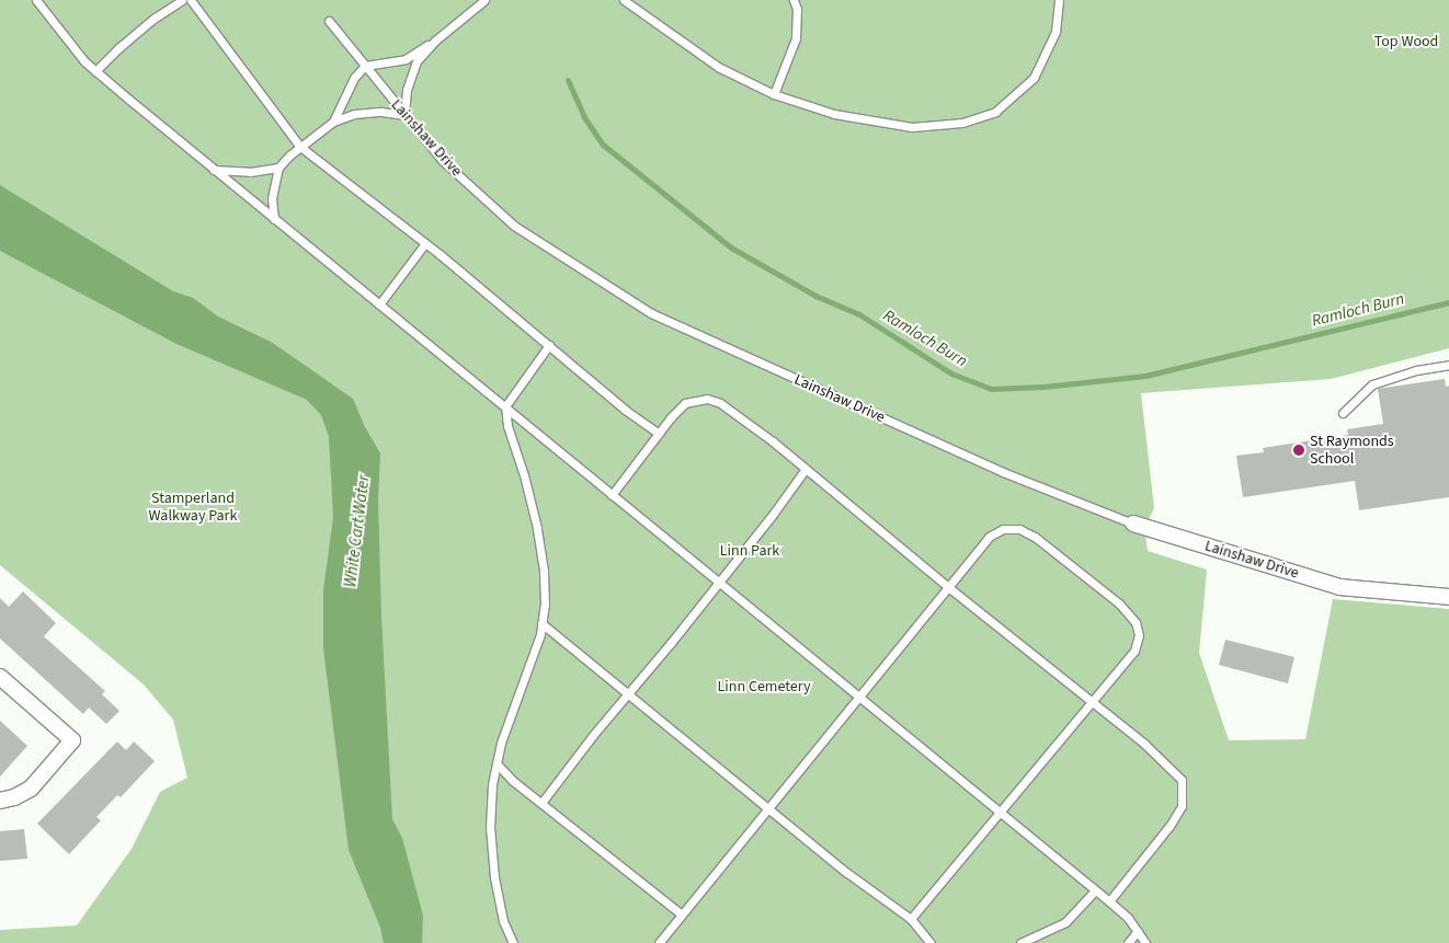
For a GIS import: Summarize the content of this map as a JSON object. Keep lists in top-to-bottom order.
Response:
{
  "streets": {
    "street": ["Lainshaw Drive"]
  },
  "water": ["Ramloch Burn", "White Cart Water"],
  "parks": [
    "Top Wood",
    "Stamperland Walkway Park",
    "Linn Park",
    "Linn Cemetery"
  ],
  "places": ["St Raymonds School"]
}
